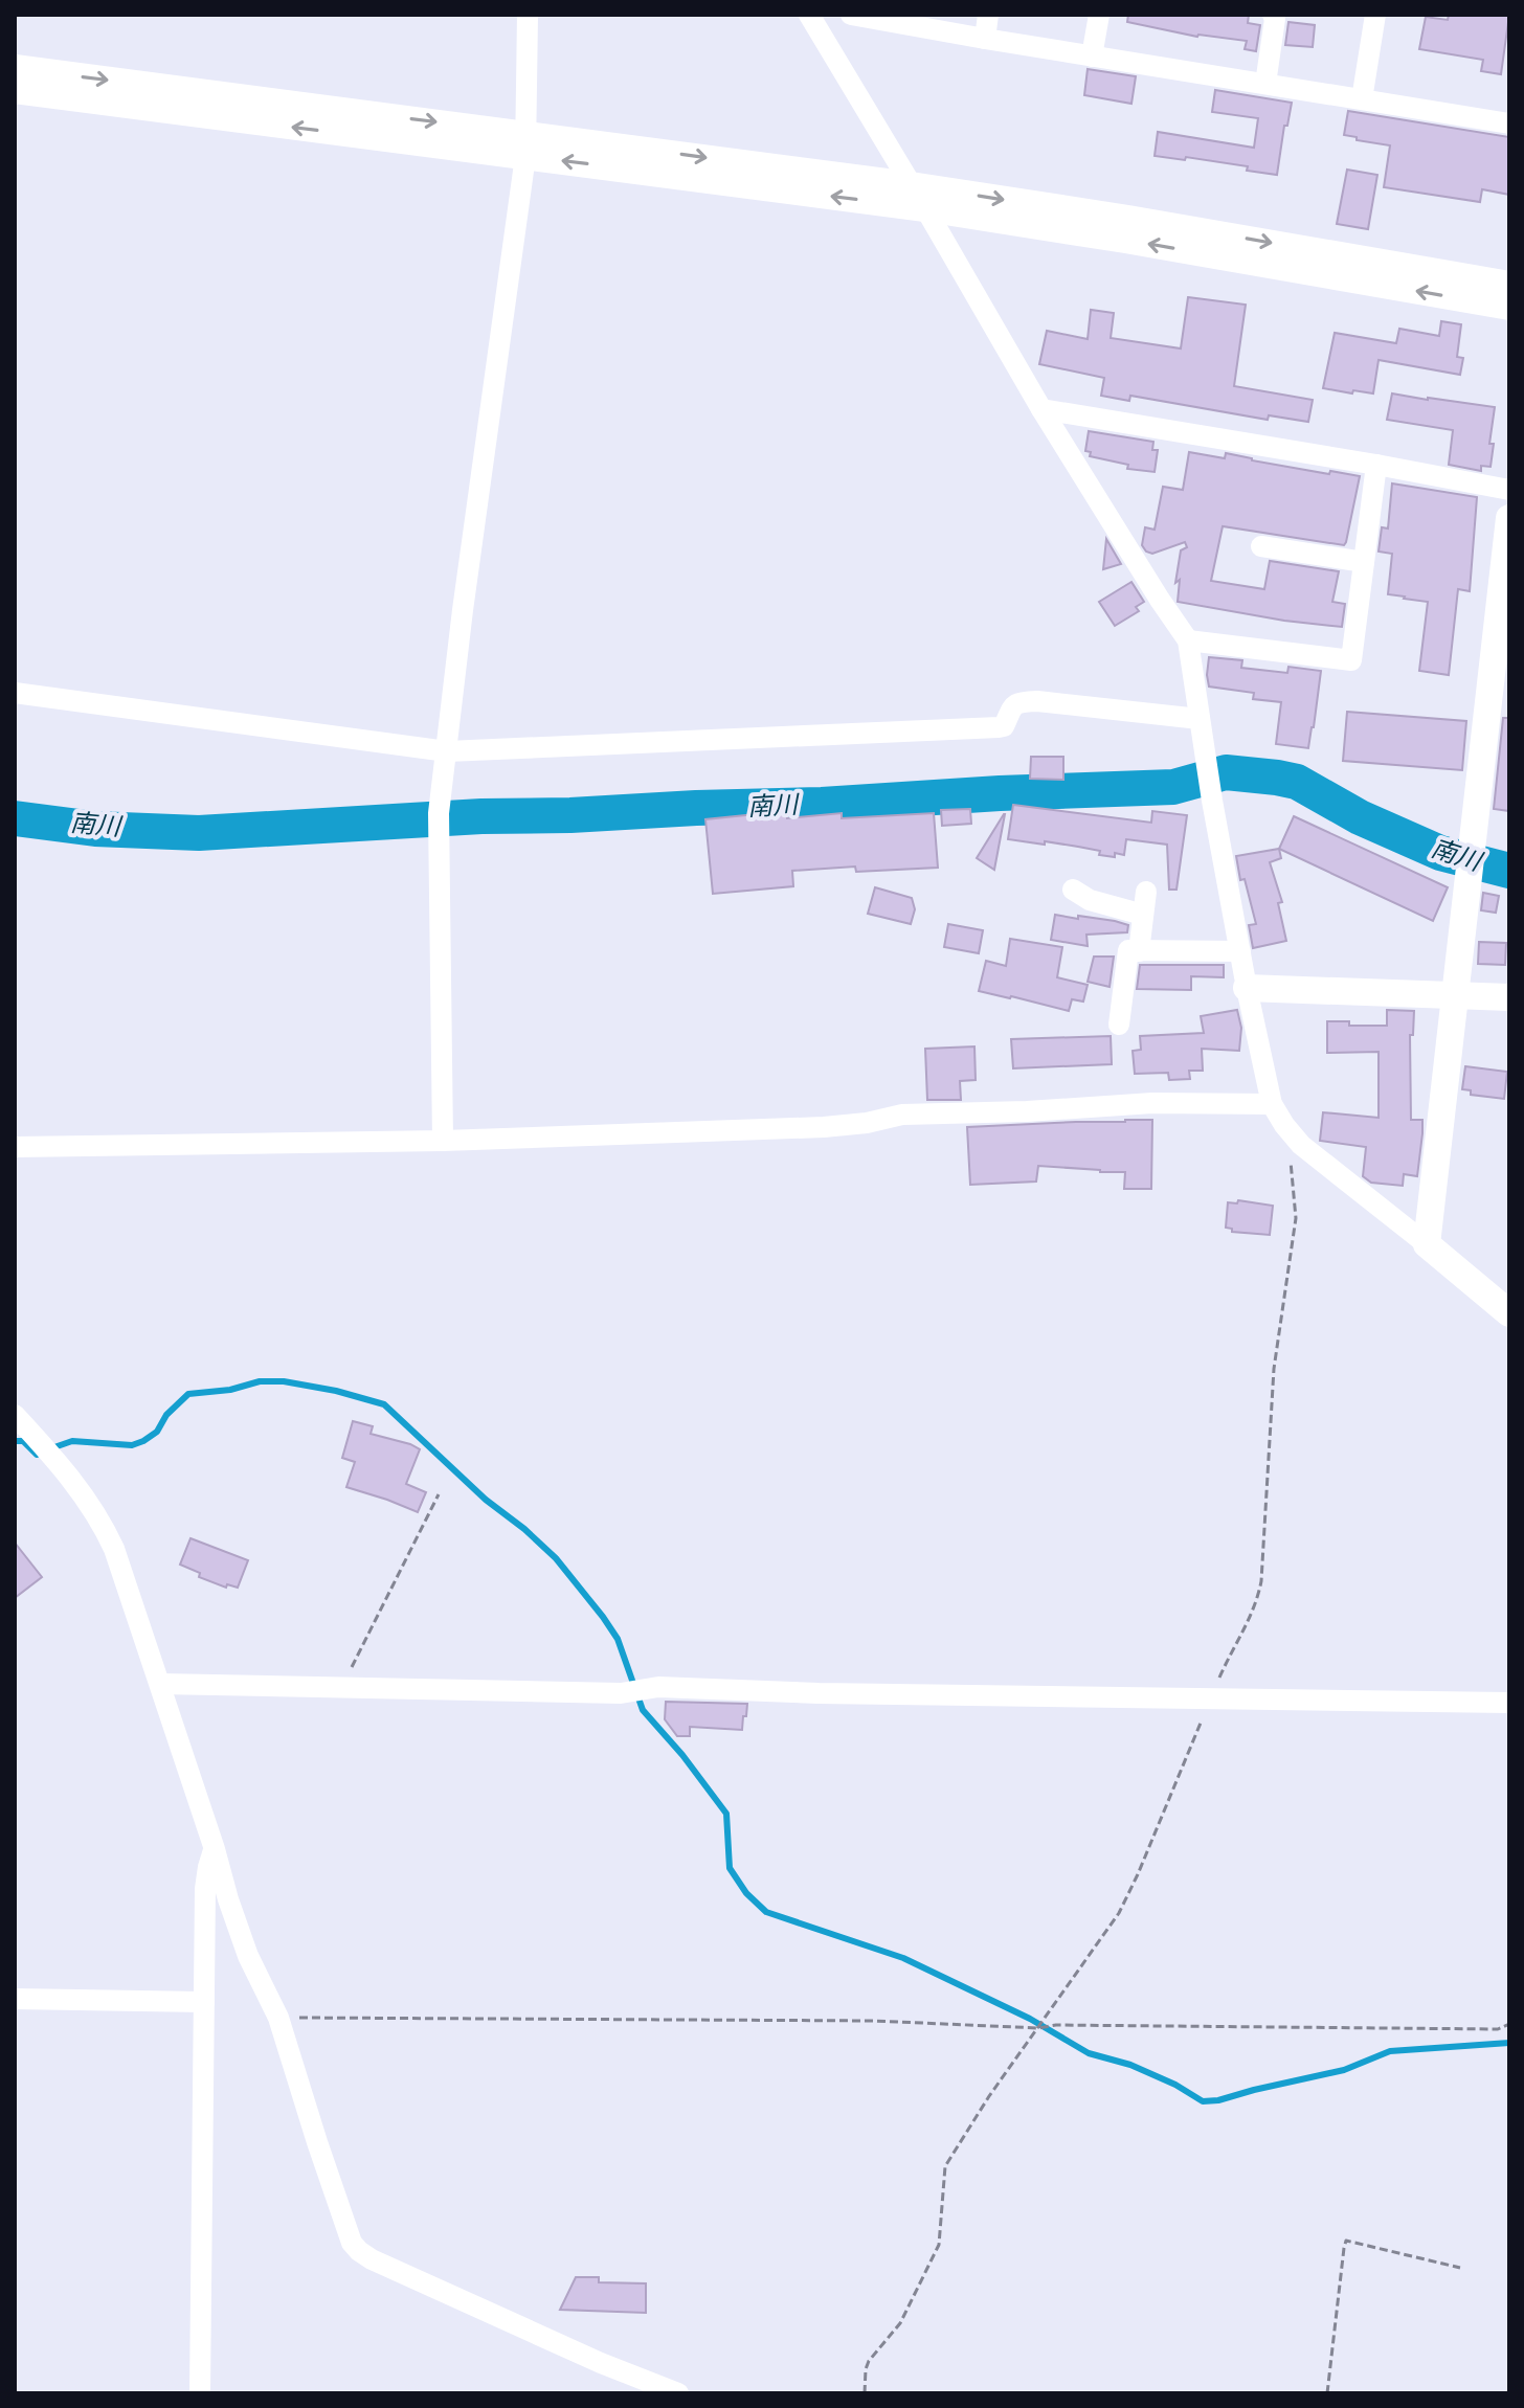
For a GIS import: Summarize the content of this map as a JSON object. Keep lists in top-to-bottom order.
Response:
{
  "water": ["南川"]
}
